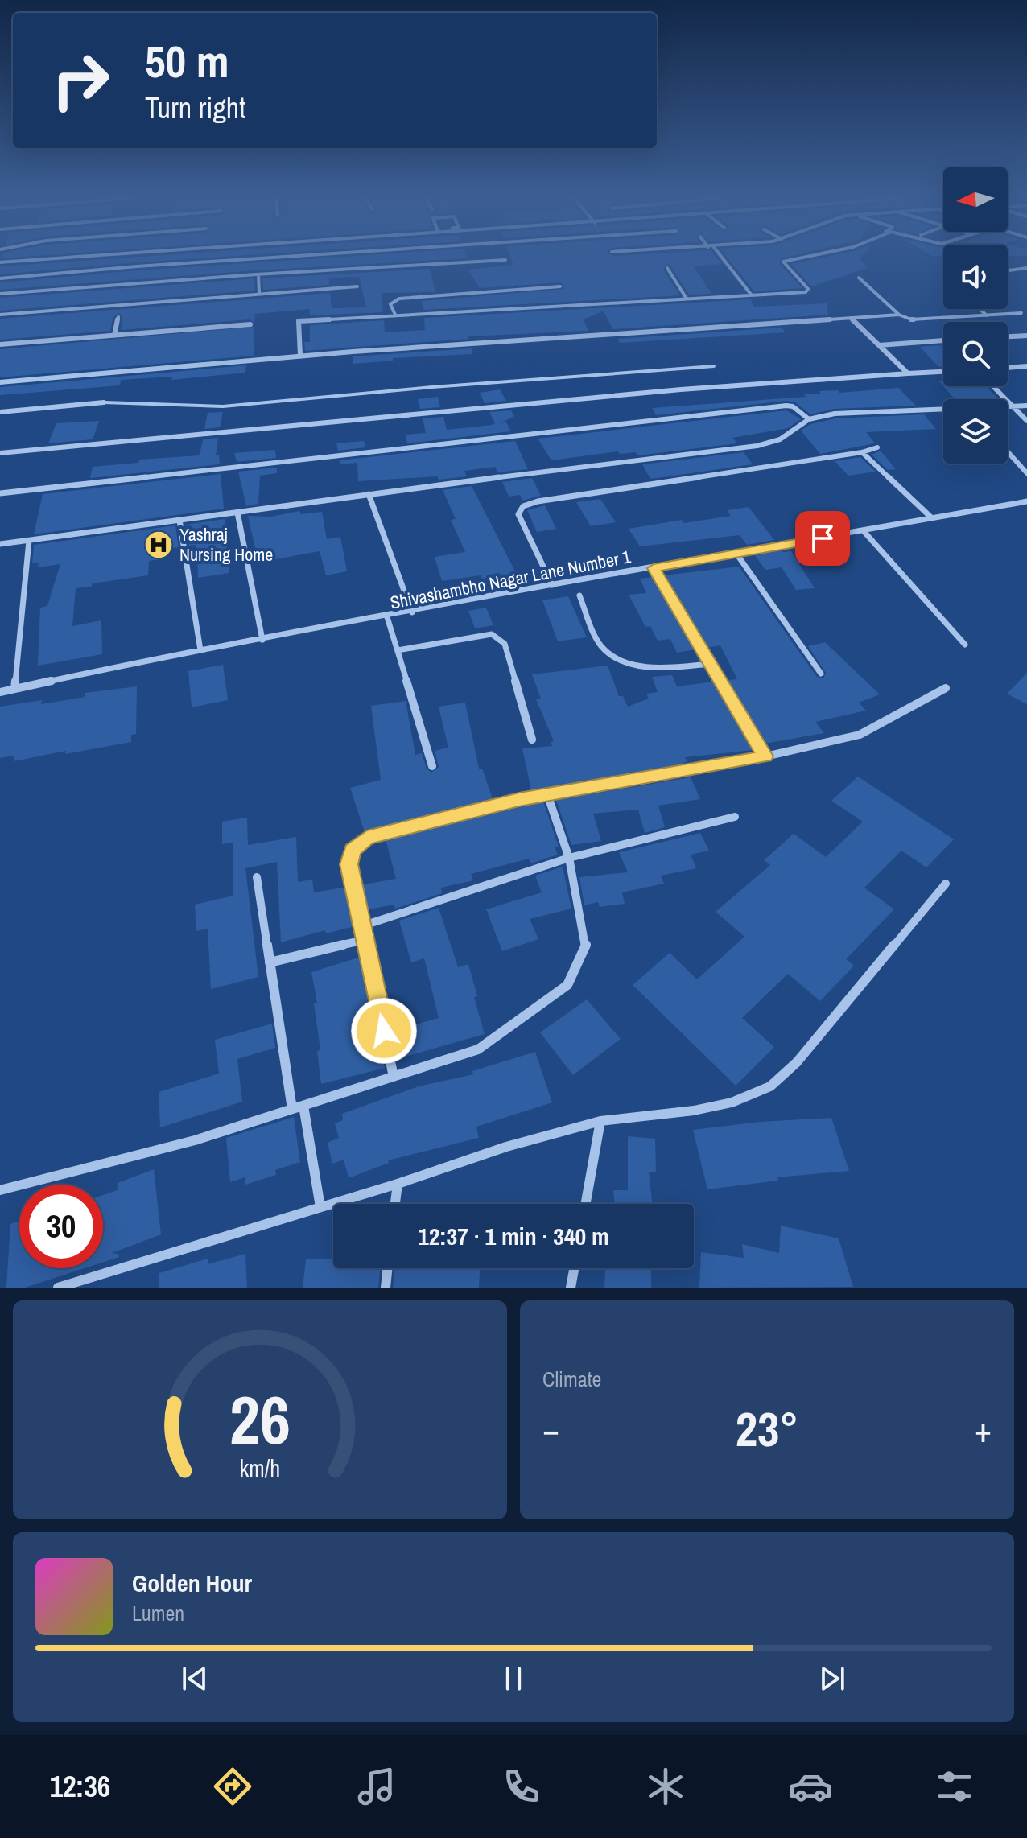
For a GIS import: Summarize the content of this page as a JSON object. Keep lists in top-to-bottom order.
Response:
{
  "streets": {
    "street": ["Shivashambho Nagar Lane Number 1"]
  },
  "places": {
    "hospital": ["Yashraj Nursing Home"]
  },
  "north": "left",
  "page": {
    "turn": ["50 m", "Turn right"],
    "limit": "30",
    "trip": "12:37 · 1 min · 340 m",
    "tile": "Climate",
    "heat": ["−", "23°", "+"],
    "song": ["Golden Hour", "Lumen"],
    "tabs": "12:36",
    "gauge": ["26", "km/h"]
  }
}
